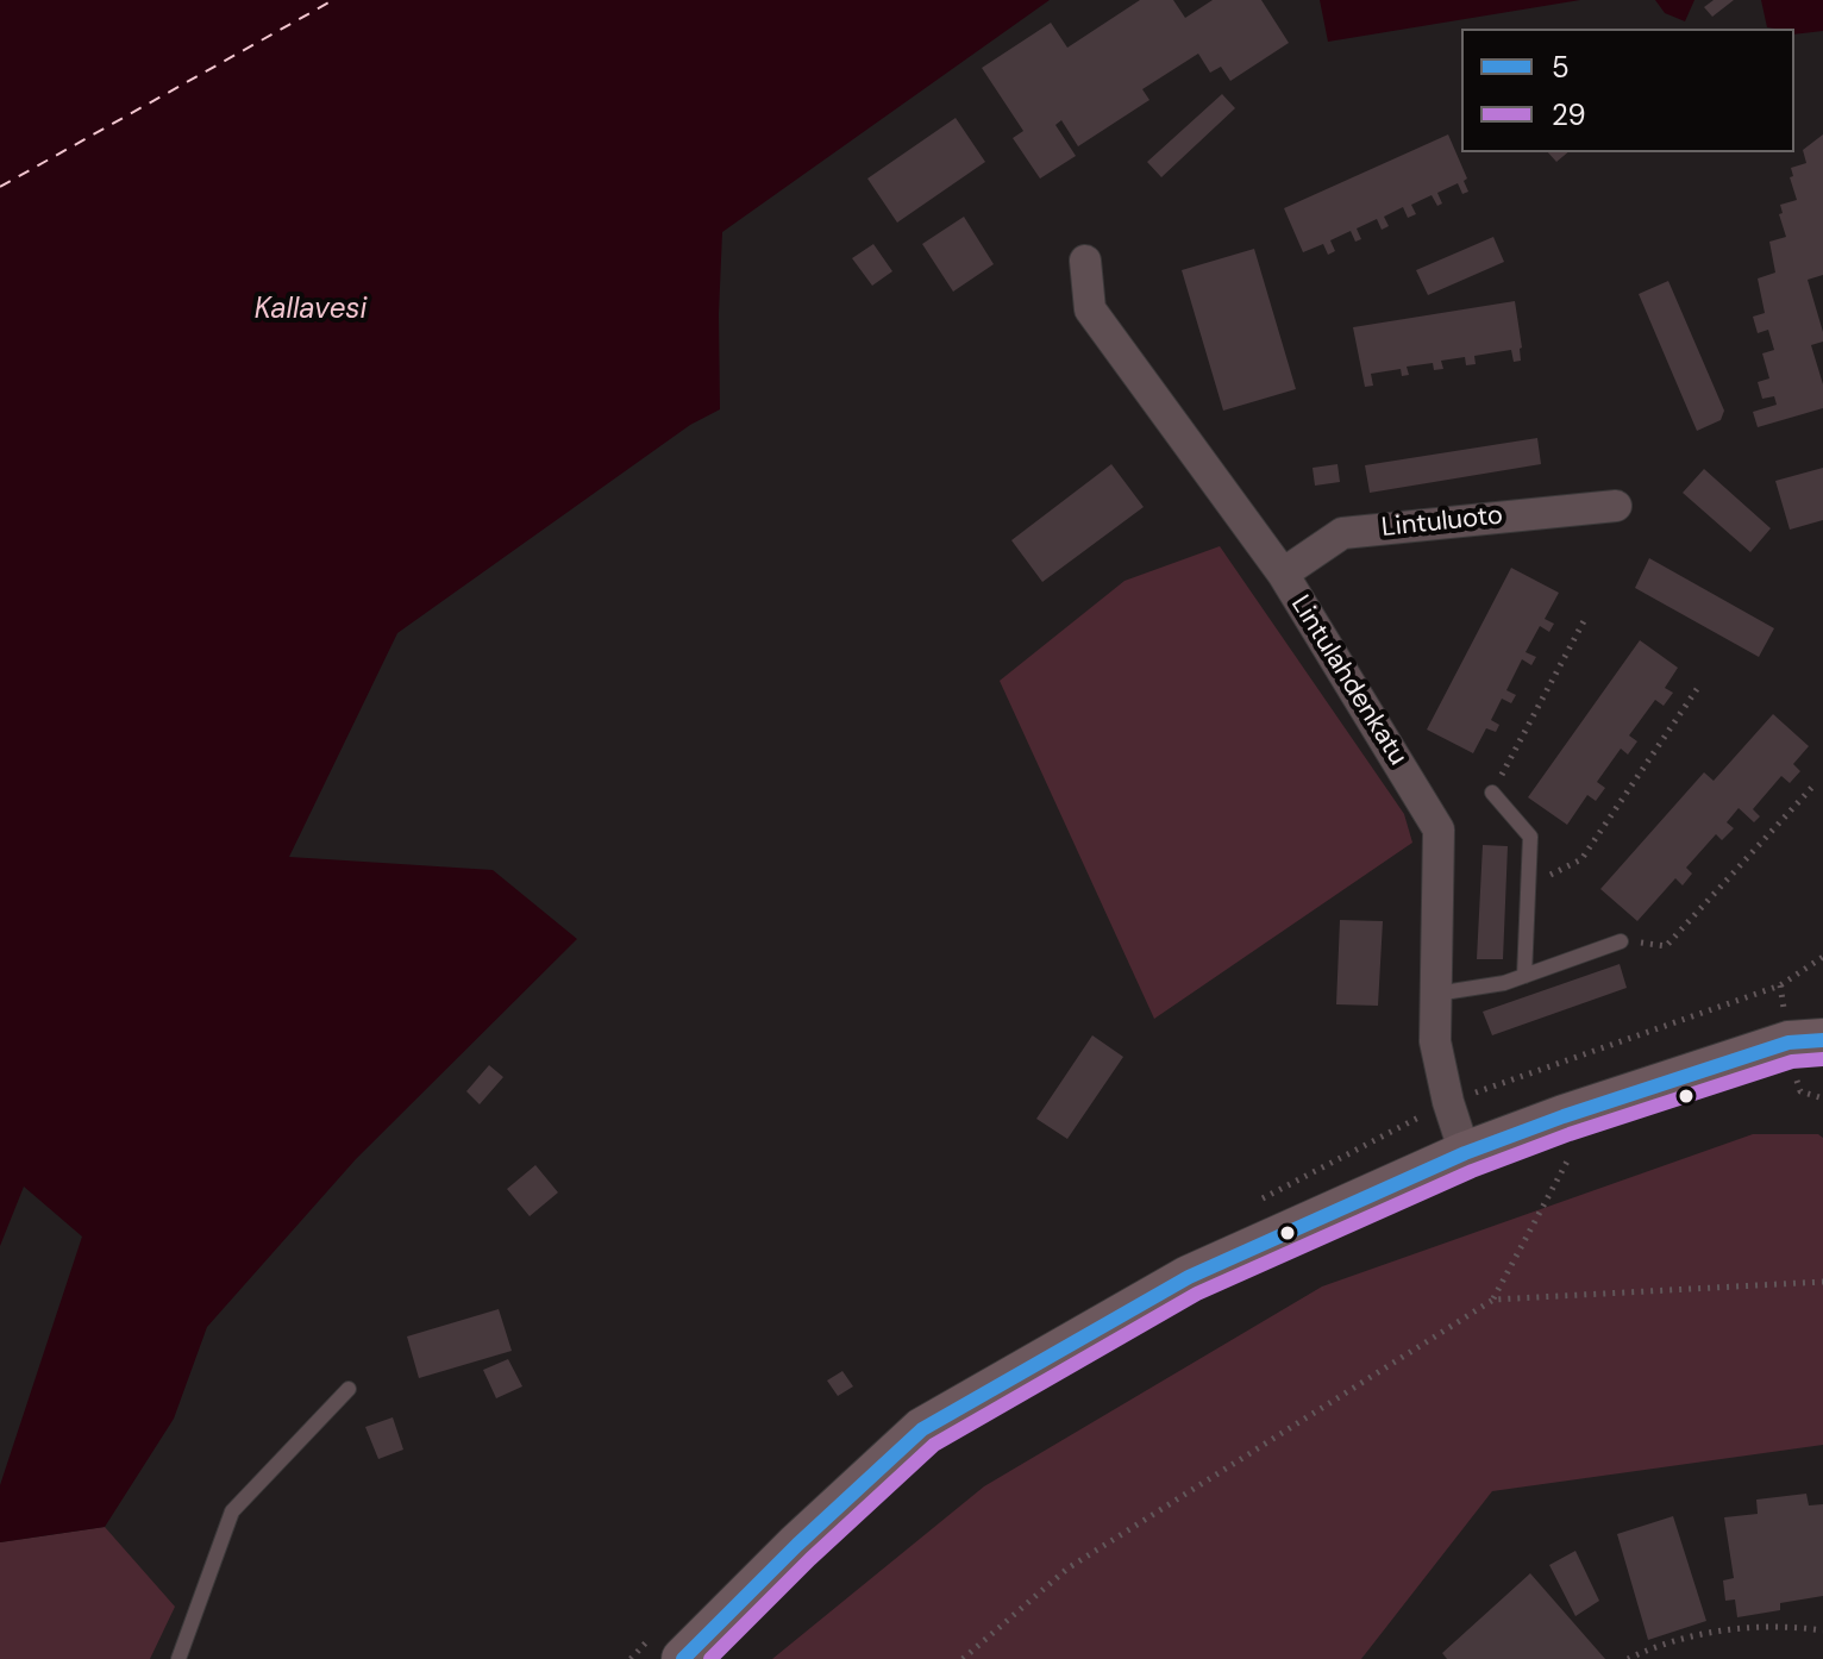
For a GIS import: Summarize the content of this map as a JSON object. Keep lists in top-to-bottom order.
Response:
{
  "streets": {
    "street": ["Lintuluoto", "Lintulahdenkatu"]
  },
  "crossings": [
    ["Lintuluoto", "Lintulahdenkatu"]
  ],
  "water": ["Kallavesi"],
  "lines": ["transit line 5", "transit line 29"],
  "legend": ["5", "29"]
}
